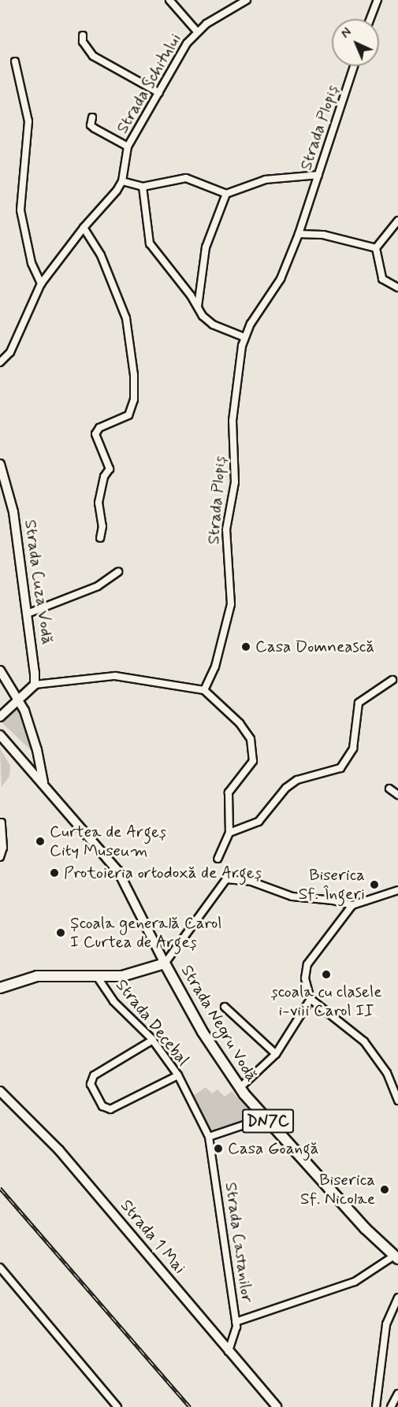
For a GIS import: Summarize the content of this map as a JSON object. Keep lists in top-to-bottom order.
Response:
{
  "streets": {
    "main road": [
      "Strada Cuza Vodă",
      "Strada Negru Vodă",
      "DN7C",
      "Strada 1 Mai"
    ],
    "street": [
      "Strada Schitului",
      "Strada Plopiș",
      "Strada Decebal",
      "Strada Castanilor"
    ]
  },
  "crossings": [
    ["Strada Decebal", "Strada Castanilor"],
    ["Strada 1 Mai", "Strada Castanilor"]
  ],
  "places": [
    "Casa Domnească",
    "Curtea de Argeș City Museum",
    "Protoieria ortodoxă de Argeș",
    "Biserica Sf. Îngeri",
    "Școala generală Carol I Curtea de Argeș",
    "școala cu clasele i-viii Carol II",
    "Casa Goangă",
    "Biserica Sf. Nicolae"
  ],
  "north": "top left"
}
